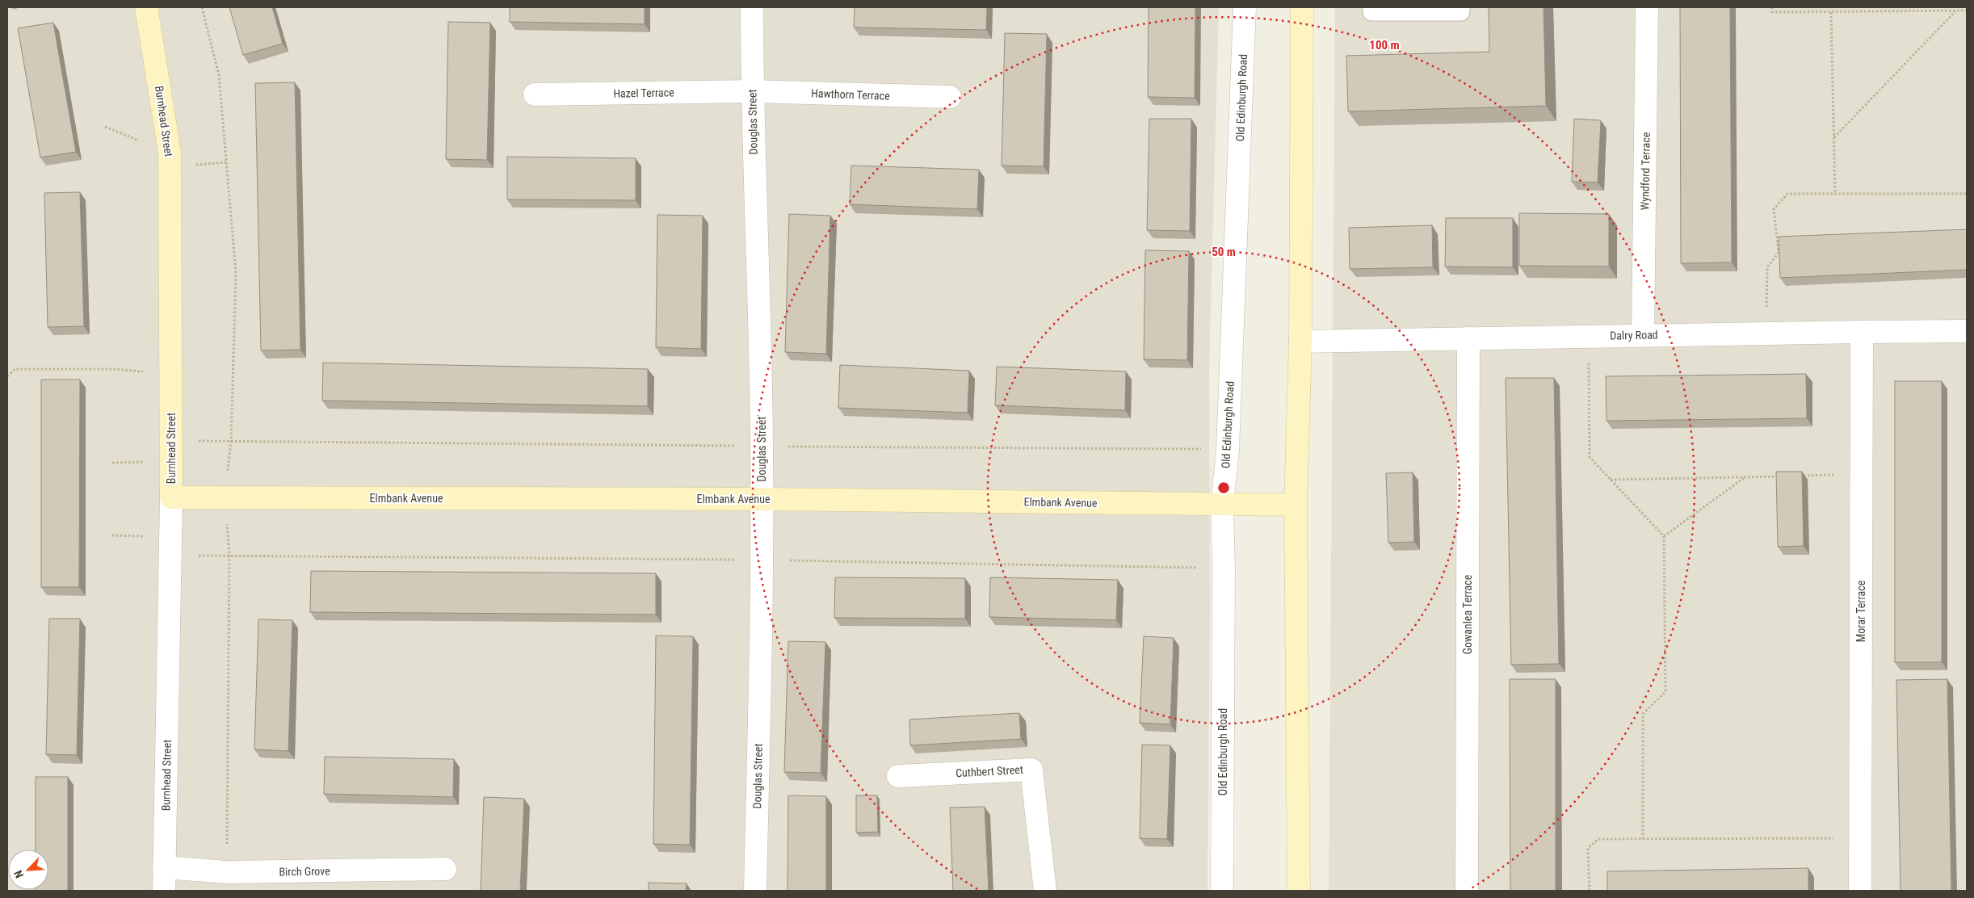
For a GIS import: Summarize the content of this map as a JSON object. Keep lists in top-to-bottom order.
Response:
{
  "streets": {
    "street": [
      "Hazel Terrace",
      "Hawthorn Terrace",
      "Old Edinburgh Road",
      "Burnhead Street",
      "Douglas Street",
      "Wyndford Terrace",
      "Dalry Road",
      "Elmbank Avenue",
      "Morar Terrace",
      "Gowanlea Terrace",
      "Cuthbert Street",
      "Birch Grove"
    ]
  },
  "crossings": [
    ["Hazel Terrace", "Hawthorn Terrace"],
    ["Hazel Terrace", "Douglas Street"],
    ["Hawthorn Terrace", "Douglas Street"],
    ["Old Edinburgh Road", "Elmbank Avenue"],
    ["Burnhead Street", "Elmbank Avenue"],
    ["Burnhead Street", "Birch Grove"],
    ["Douglas Street", "Elmbank Avenue"],
    ["Wyndford Terrace", "Dalry Road"],
    ["Dalry Road", "Morar Terrace"],
    ["Dalry Road", "Gowanlea Terrace"]
  ],
  "north": "bottom left",
  "rings": ["100 m", "50 m"]
}
